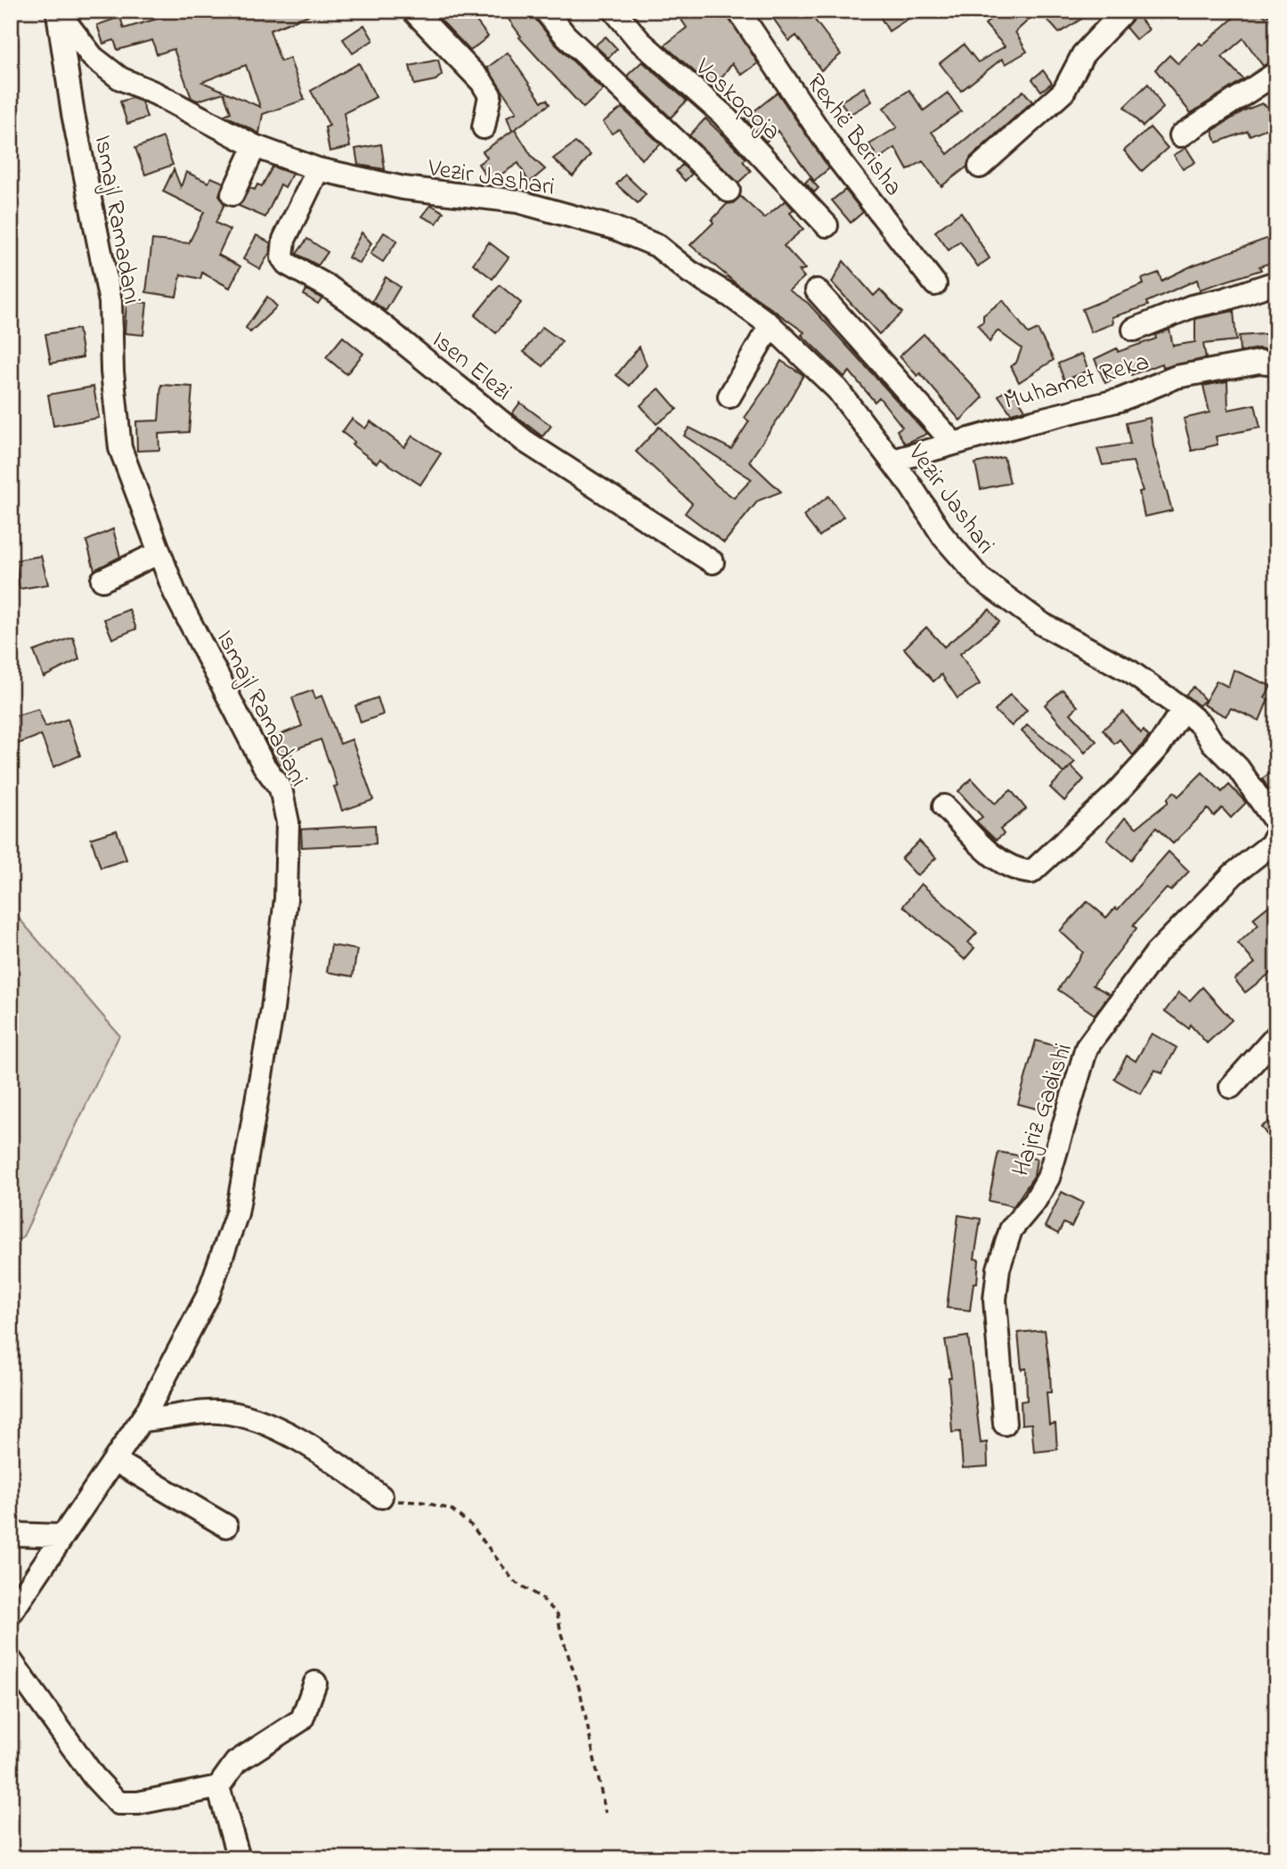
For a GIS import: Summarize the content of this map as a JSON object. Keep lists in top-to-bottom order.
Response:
{
  "streets": {
    "street": [
      "Voskopoja",
      "Rexhë Berisha",
      "Vezir Jashari",
      "Ismajl Ramadani",
      "Isen Elezi",
      "Muhamet Reka",
      "Hajriz Gadishi"
    ]
  },
  "crossings": [
    ["Vezir Jashari", "Ismajl Ramadani"],
    ["Vezir Jashari", "Isen Elezi"],
    ["Vezir Jashari", "Muhamet Reka"]
  ]
}
